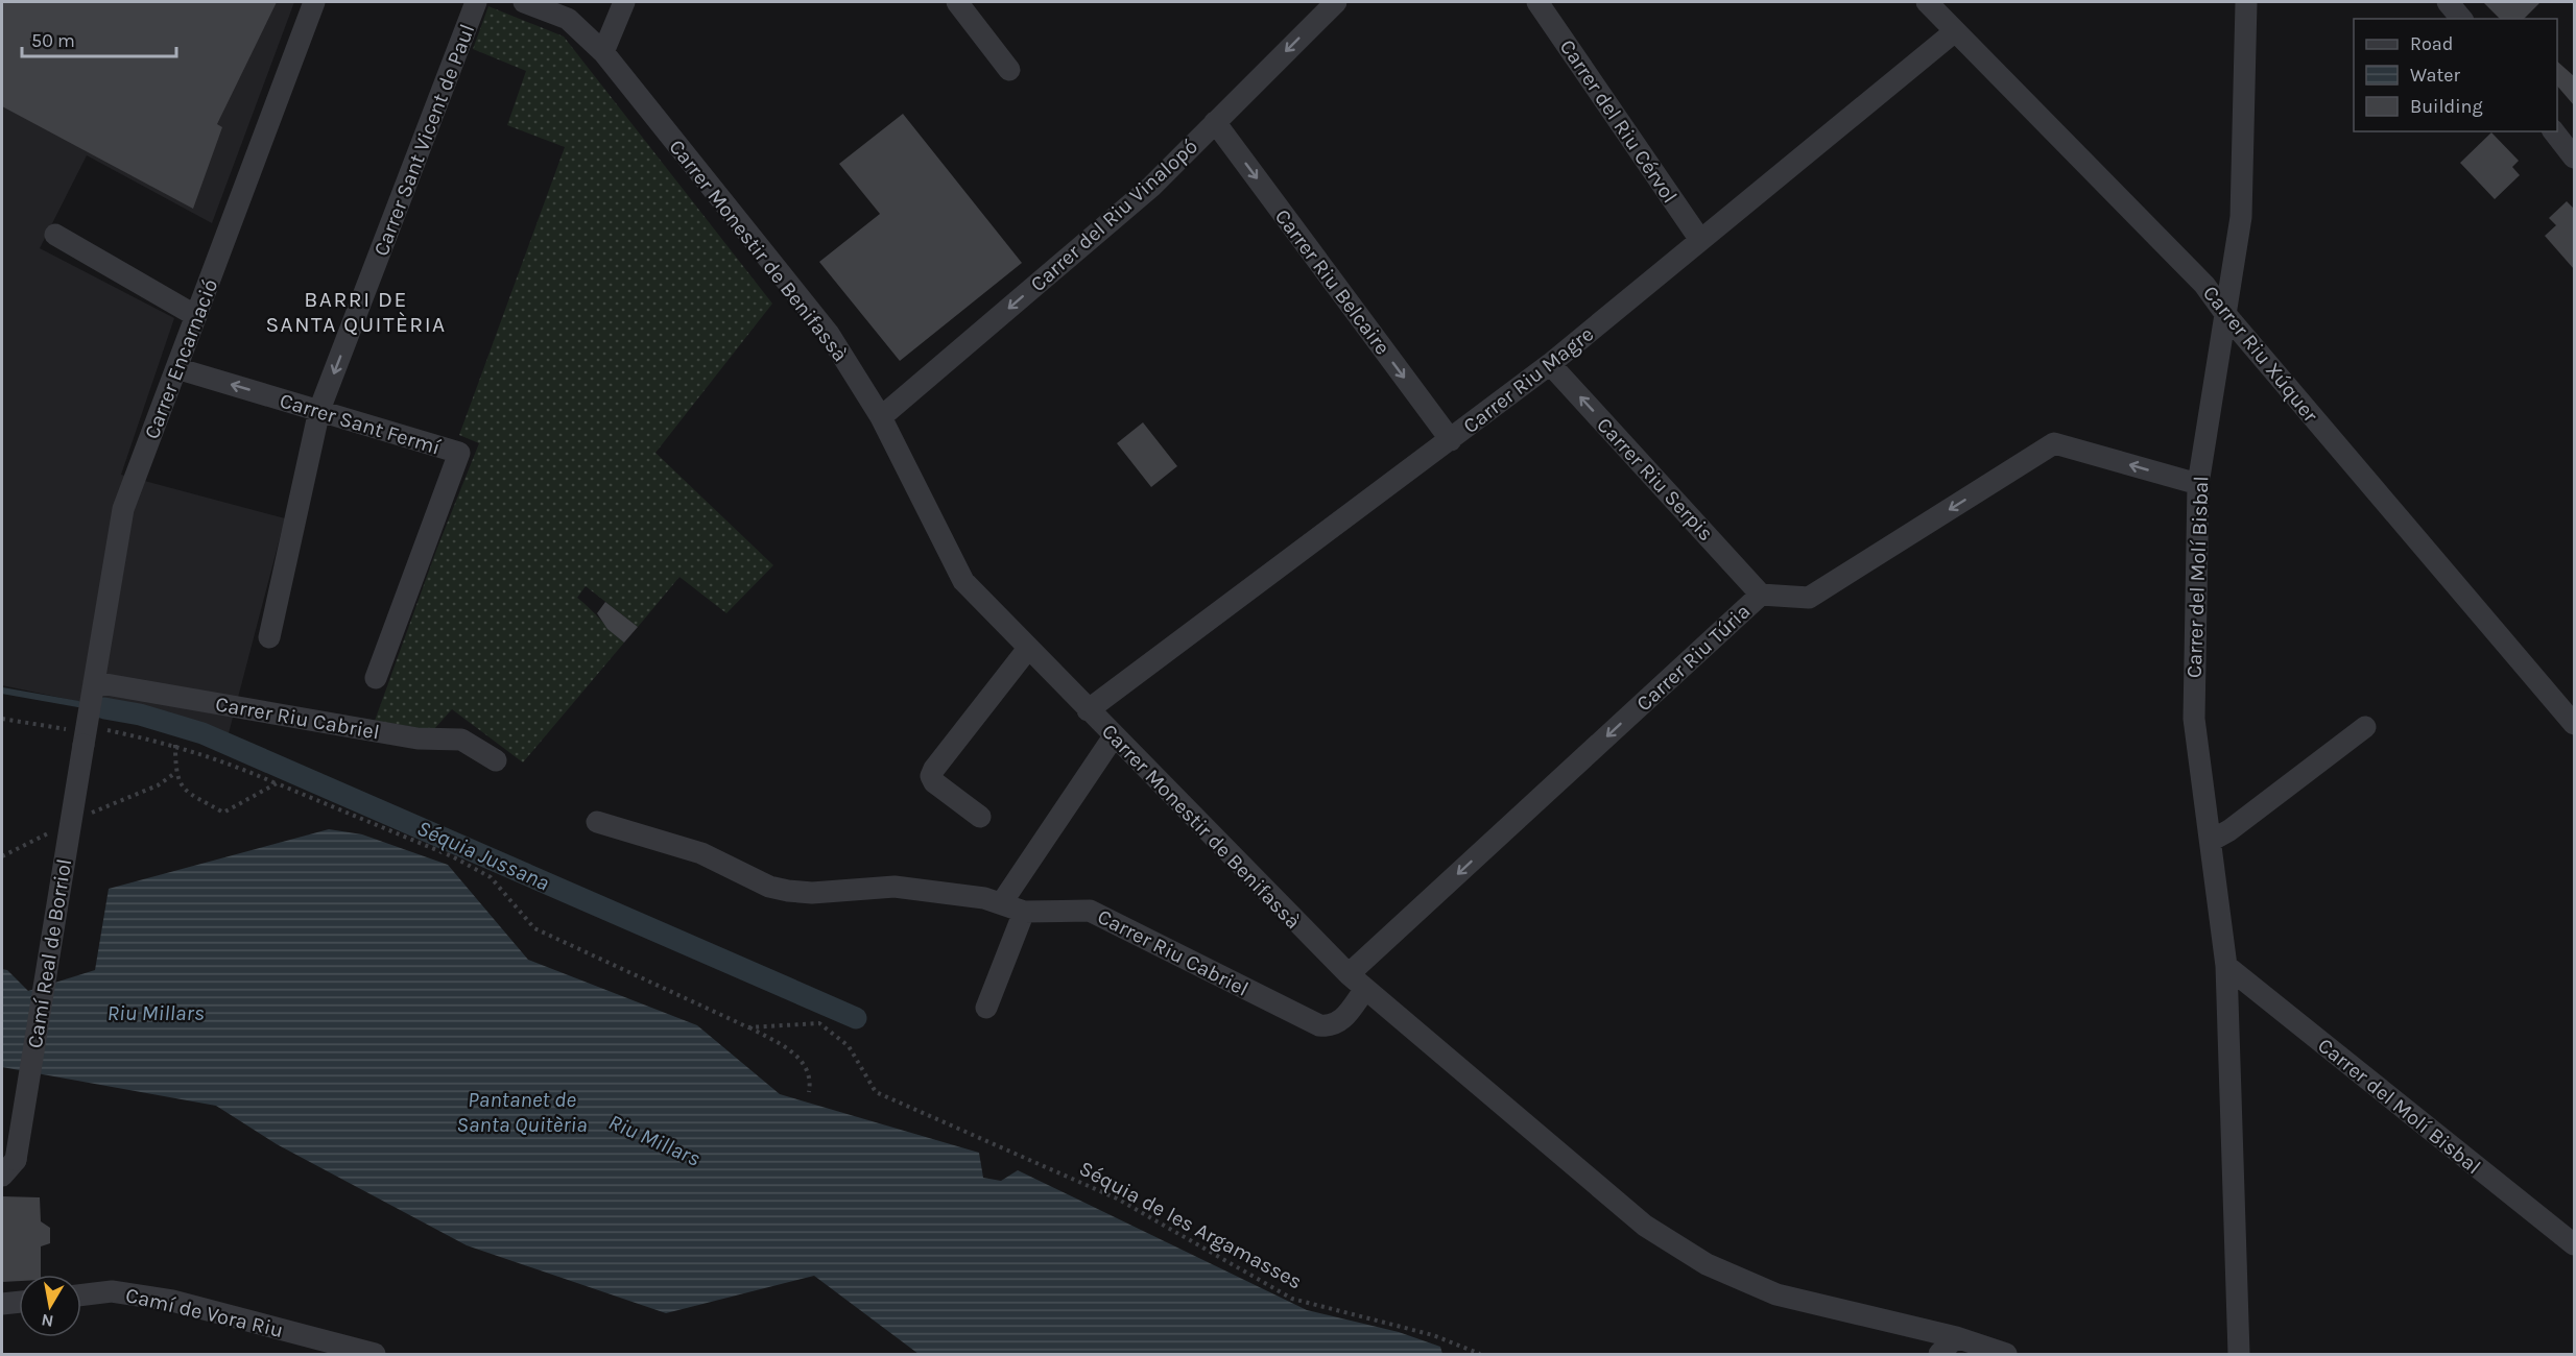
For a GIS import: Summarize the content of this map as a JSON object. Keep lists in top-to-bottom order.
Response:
{
  "streets": {
    "street": [
      "Carrer del Riu Cérvol",
      "Carrer Sant Vicent de Paul",
      "Carrer del Riu Vinalopó",
      "Carrer Monestir de Benifassà",
      "Carrer Riu Belcaire",
      "Carrer Riu Xúquer",
      "Carrer Encarnació",
      "Carrer Riu Magre",
      "Carrer Sant Fermí",
      "Carrer Riu Serpis",
      "Carrer del Molí Bisbal",
      "Carrer Riu Túria",
      "Carrer Riu Cabriel",
      "Camí Real de Borriol",
      "Camí de Vora Riu"
    ],
    "path": ["Séquia de les Argamasses"]
  },
  "crossings": [
    ["Carrer del Riu Cérvol", "Carrer Riu Magre"],
    ["Carrer Sant Vicent de Paul", "Carrer Sant Fermí"],
    ["Carrer del Riu Vinalopó", "Carrer Monestir de Benifassà"],
    ["Carrer del Riu Vinalopó", "Carrer Riu Belcaire"],
    ["Carrer Monestir de Benifassà", "Carrer Riu Magre"],
    ["Carrer Monestir de Benifassà", "Carrer Riu Túria"],
    ["Carrer Monestir de Benifassà", "Carrer Riu Cabriel"],
    ["Carrer Riu Belcaire", "Carrer Riu Magre"],
    ["Carrer Riu Xúquer", "Carrer Riu Magre"],
    ["Carrer Riu Xúquer", "Carrer del Molí Bisbal"],
    ["Carrer Encarnació", "Carrer Sant Fermí"],
    ["Carrer Encarnació", "Carrer Riu Cabriel"],
    ["Carrer Encarnació", "Camí Real de Borriol"],
    ["Carrer Riu Magre", "Carrer Riu Serpis"],
    ["Carrer Riu Serpis", "Carrer Riu Túria"],
    ["Carrer del Molí Bisbal", "Carrer Riu Túria"]
  ],
  "one_way": [
    "Carrer Sant Vicent de Paul",
    "Carrer del Riu Vinalopó",
    "Carrer Riu Belcaire",
    "Carrer Riu Serpis",
    "Carrer Riu Túria"
  ],
  "districts": ["BARRI DE SANTA QUITÈRIA"],
  "water": ["Séquia Jussana", "Riu Millars", "Pantanet de Santa Quitèria"],
  "legend": ["Road", "Water", "Building"],
  "scale_bar": "50 m",
  "north": "bottom"
}
